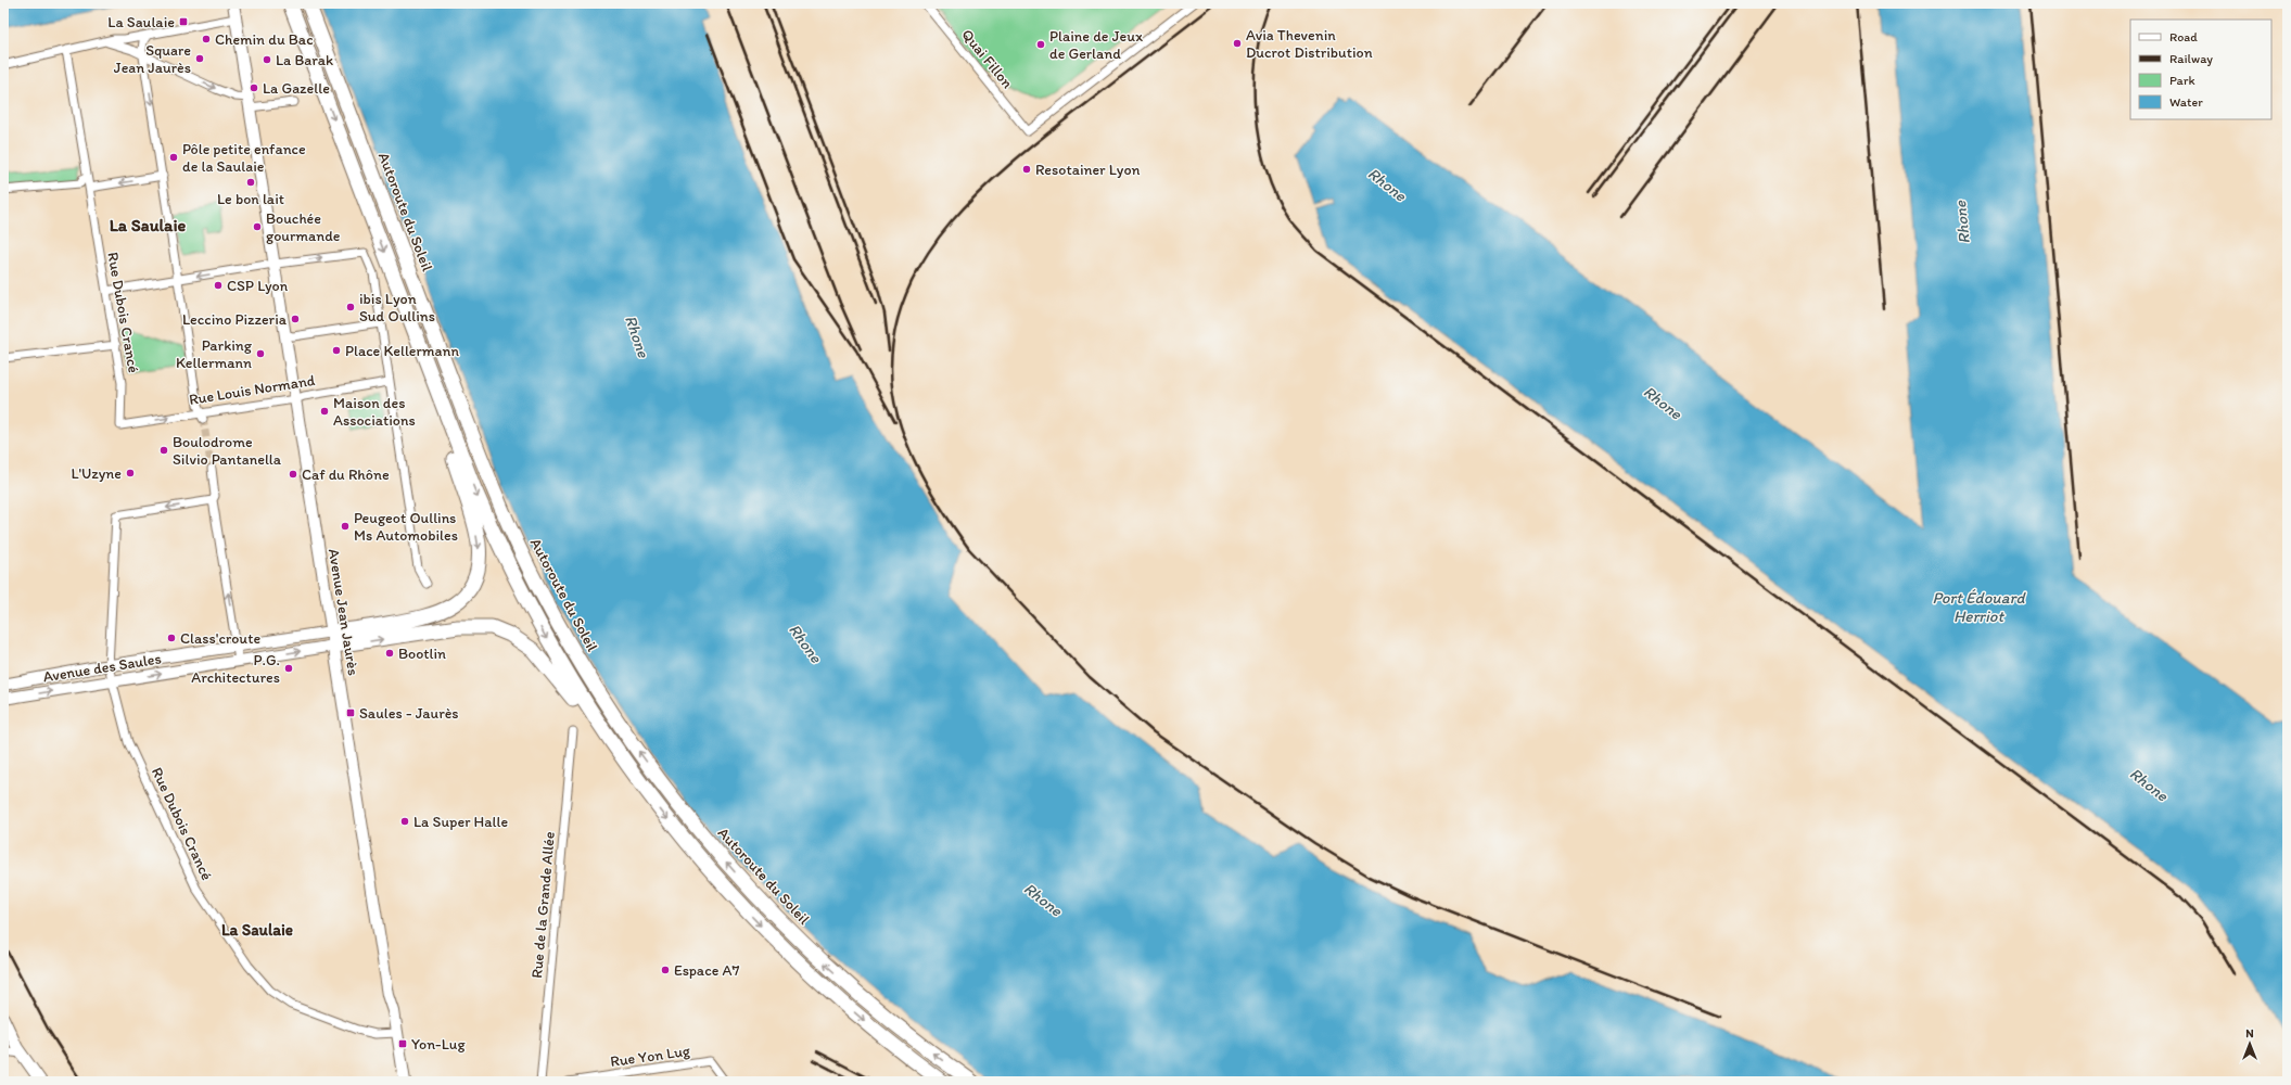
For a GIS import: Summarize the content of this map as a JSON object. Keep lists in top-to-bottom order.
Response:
{
  "streets": {
    "highway": ["Autoroute du Soleil"],
    "main road": ["Avenue Jean Jaurès", "Avenue des Saules"],
    "street": [
      "Quai Fillon",
      "Rue Dubois Crancé",
      "Rue Louis Normand",
      "Rue de la Grande Allée",
      "Rue Yon Lug"
    ]
  },
  "crossings": [
    ["Rue Dubois Crancé", "Rue Louis Normand"],
    ["Rue Dubois Crancé", "Avenue Jean Jaurès"],
    ["Rue Dubois Crancé", "Avenue des Saules"],
    ["Rue Louis Normand", "Avenue Jean Jaurès"],
    ["Avenue Jean Jaurès", "Avenue des Saules"]
  ],
  "districts": ["La Saulaie", "La Saulaie"],
  "water": ["Rhone", "Port Édouard Herriot"],
  "places": {
    "transit": ["La Saulaie", "Saules - Jaurès", "Yon-Lug"],
    "other": [
      "Chemin du Bac",
      "Avia Thevenin Ducrot Distribution",
      "Plaine de Jeux de Gerland",
      "Square Jean Jaurès",
      "La Barak",
      "La Gazelle",
      "Pôle petite enfance de la Saulaie",
      "Resotainer Lyon",
      "Le bon lait",
      "Bouchée gourmande",
      "CSP Lyon",
      "ibis Lyon Sud Oullins",
      "Leccino Pizzeria",
      "Place Kellermann",
      "Parking Kellermann",
      "Maison des Associations",
      "Boulodrome Silvio Pantanella",
      "L'Uzyne",
      "Caf du Rhône",
      "Peugeot Oullins Ms Automobiles",
      "Class'croute",
      "Bootlin",
      "P.G. Architectures",
      "La Super Halle",
      "Espace A7"
    ]
  },
  "legend": [
    "Road",
    "Railway",
    "Park",
    "Water"
  ],
  "north": "top"
}
